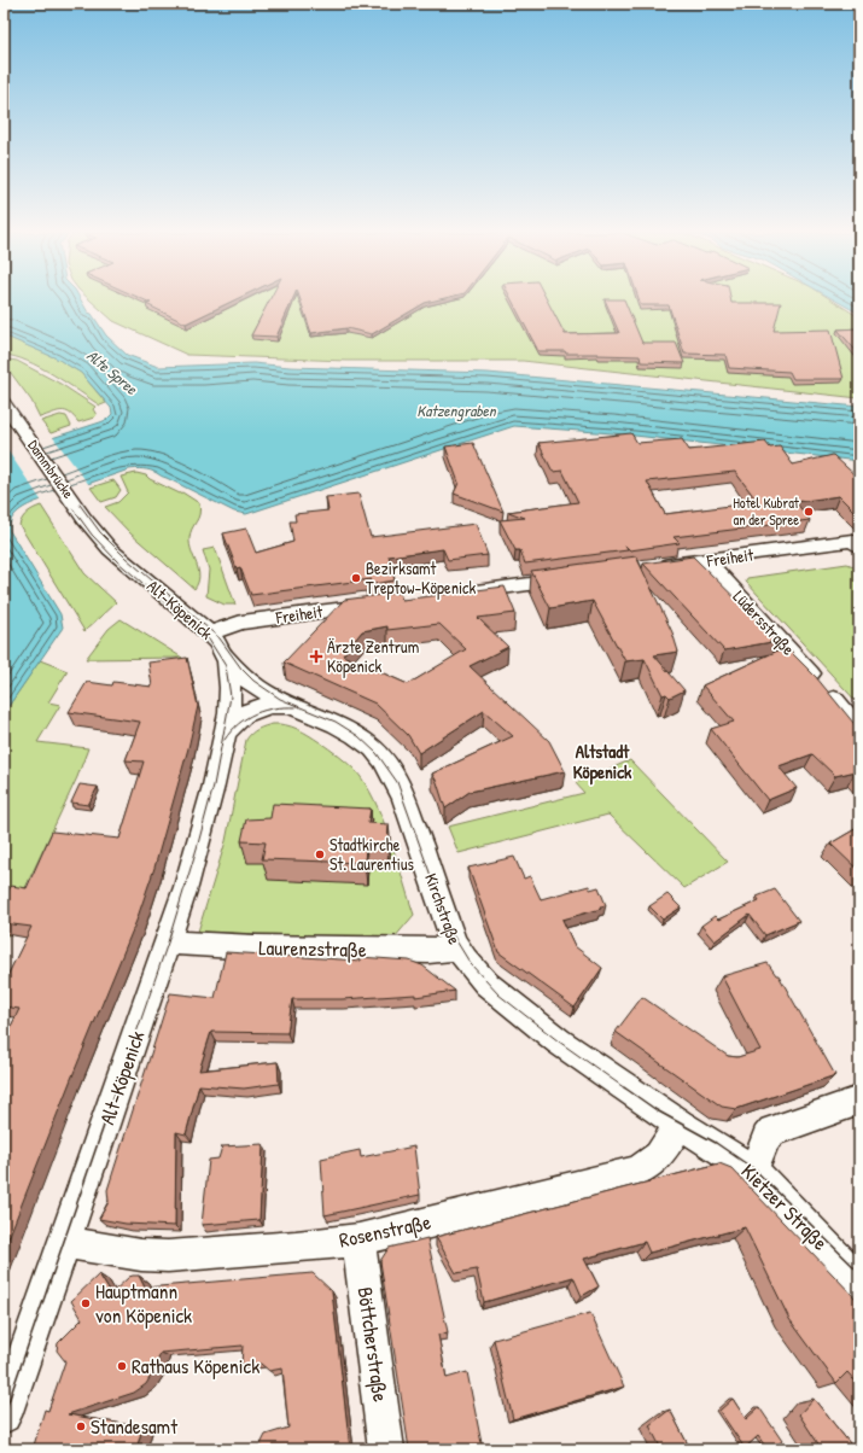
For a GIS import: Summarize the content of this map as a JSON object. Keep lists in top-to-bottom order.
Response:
{
  "streets": {
    "street": [
      "Dammbrücke",
      "Freiheit",
      "Alt-Köpenick",
      "Lüdersstraße",
      "Kirchstraße",
      "Laurenzstraße",
      "Kietzer Straße",
      "Rosenstraße",
      "Böttcherstraße"
    ]
  },
  "crossings": [
    ["Dammbrücke", "Alt-Köpenick"],
    ["Freiheit", "Alt-Köpenick"],
    ["Freiheit", "Lüdersstraße"],
    ["Alt-Köpenick", "Kirchstraße"],
    ["Alt-Köpenick", "Laurenzstraße"],
    ["Alt-Köpenick", "Rosenstraße"],
    ["Kirchstraße", "Laurenzstraße"],
    ["Kirchstraße", "Kietzer Straße"],
    ["Kirchstraße", "Rosenstraße"],
    ["Kietzer Straße", "Rosenstraße"],
    ["Rosenstraße", "Böttcherstraße"]
  ],
  "districts": ["Altstadt Köpenick"],
  "water": ["Alte Spree", "Katzengraben"],
  "places": {
    "other": [
      "Hotel Kubrat an der Spree",
      "Bezirksamt Treptow-Köpenick",
      "Stadtkirche St. Laurentius",
      "Hauptmann von Köpenick",
      "Rathaus Köpenick",
      "Standesamt"
    ],
    "health": ["Ärzte Zentrum Köpenick"]
  }
}
